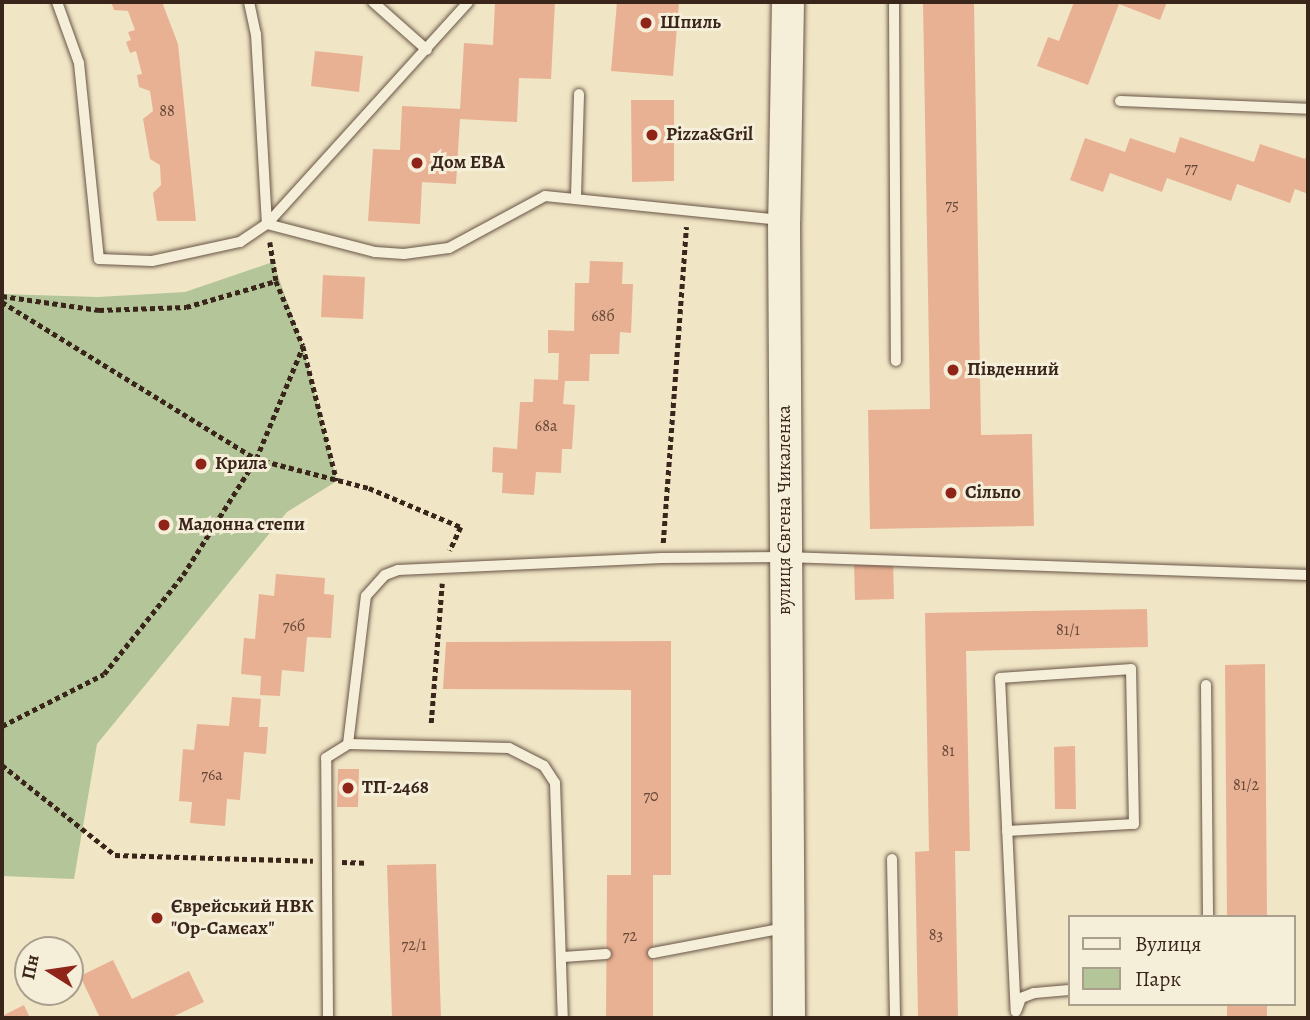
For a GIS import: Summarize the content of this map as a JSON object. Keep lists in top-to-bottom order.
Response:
{
  "streets": {
    "main road": ["вулиця Євгена Чикаленка"]
  },
  "places": [
    "Шпиль",
    "Pizza&Gril",
    "Дом ЕВА",
    "Південний",
    "Крила",
    "Сільпо",
    "Мадонна степи",
    "ТП-2468",
    "Єврейський НВК \"Ор-Самєах\""
  ],
  "house_numbers": [
    "88",
    "77",
    "75",
    "68б",
    "68а",
    "76б",
    "81/1",
    "81",
    "76а",
    "81/2",
    "70",
    "83",
    "72",
    "72/1"
  ],
  "legend": ["Вулиця", "Парк"],
  "north": "left"
}
